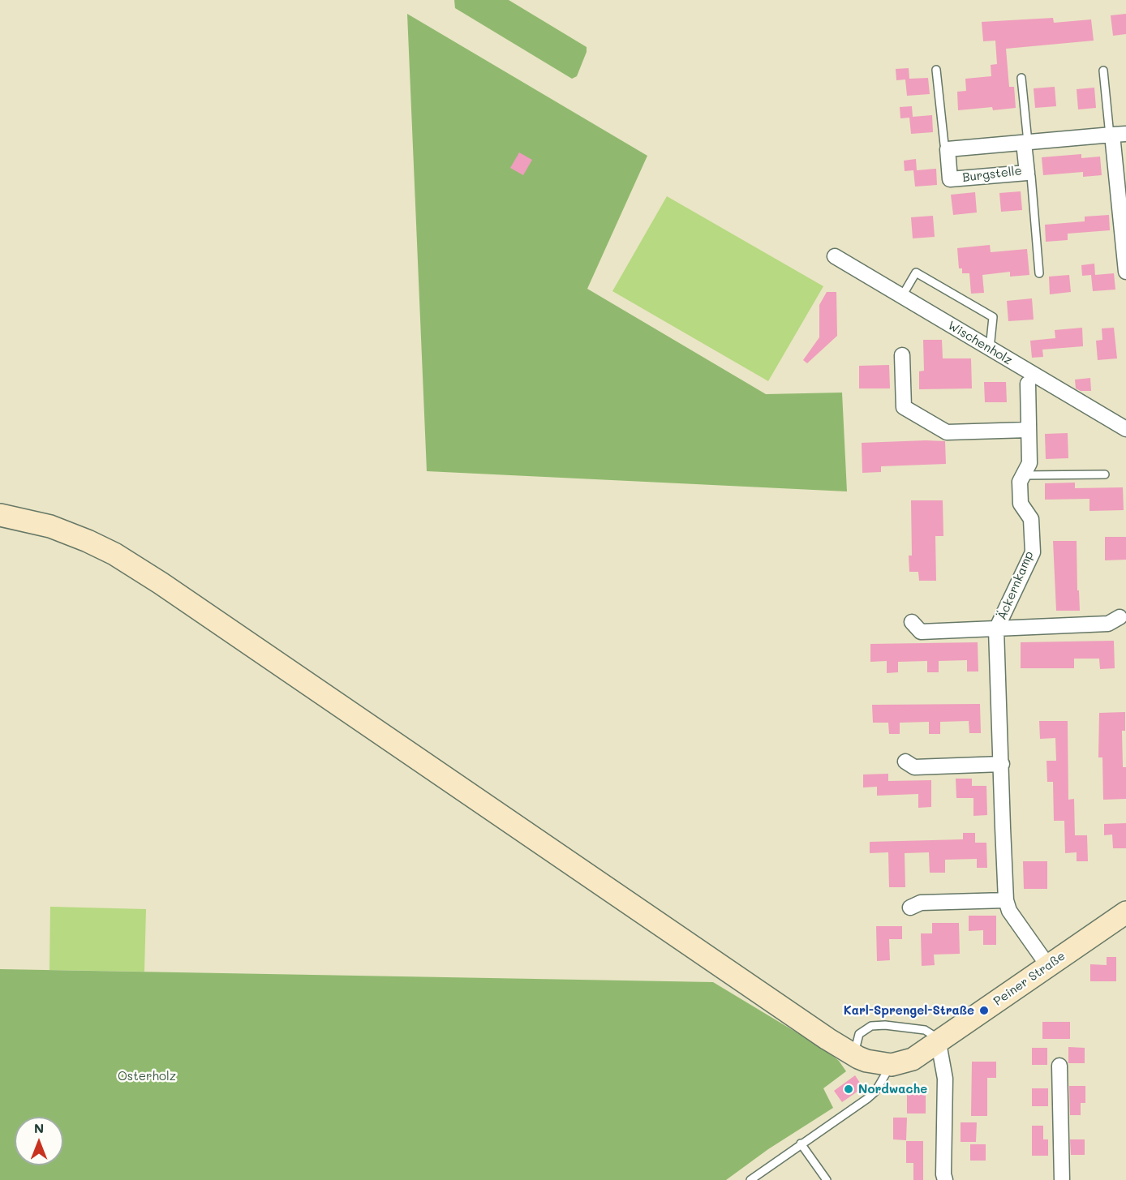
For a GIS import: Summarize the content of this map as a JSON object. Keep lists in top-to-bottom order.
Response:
{
  "streets": {
    "main road": ["Peiner Straße"],
    "street": ["Burgstelle", "Wischenholz", "Äckernkamp"]
  },
  "crossings": [
    ["Äckernkamp", "Peiner Straße"]
  ],
  "parks": ["Osterholz"],
  "places": ["Karl-Sprengel-Straße", "Nordwache"],
  "north": "top"
}
